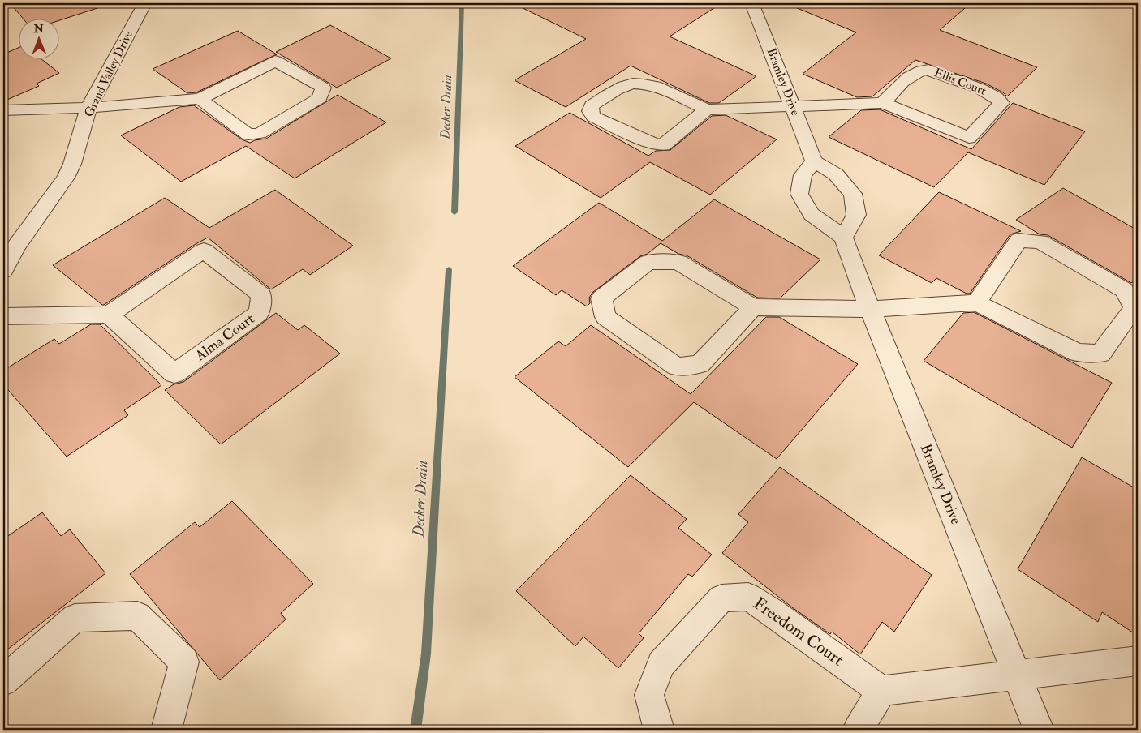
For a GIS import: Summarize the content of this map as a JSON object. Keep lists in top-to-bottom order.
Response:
{
  "streets": {
    "street": [
      "Grand Valley Drive",
      "Bramley Drive",
      "Ellis Court",
      "Alma Court",
      "Freedom Court"
    ]
  },
  "crossings": [
    ["Bramley Drive", "Ellis Court"]
  ],
  "water": ["Decker Drain"],
  "north": "top"
}
